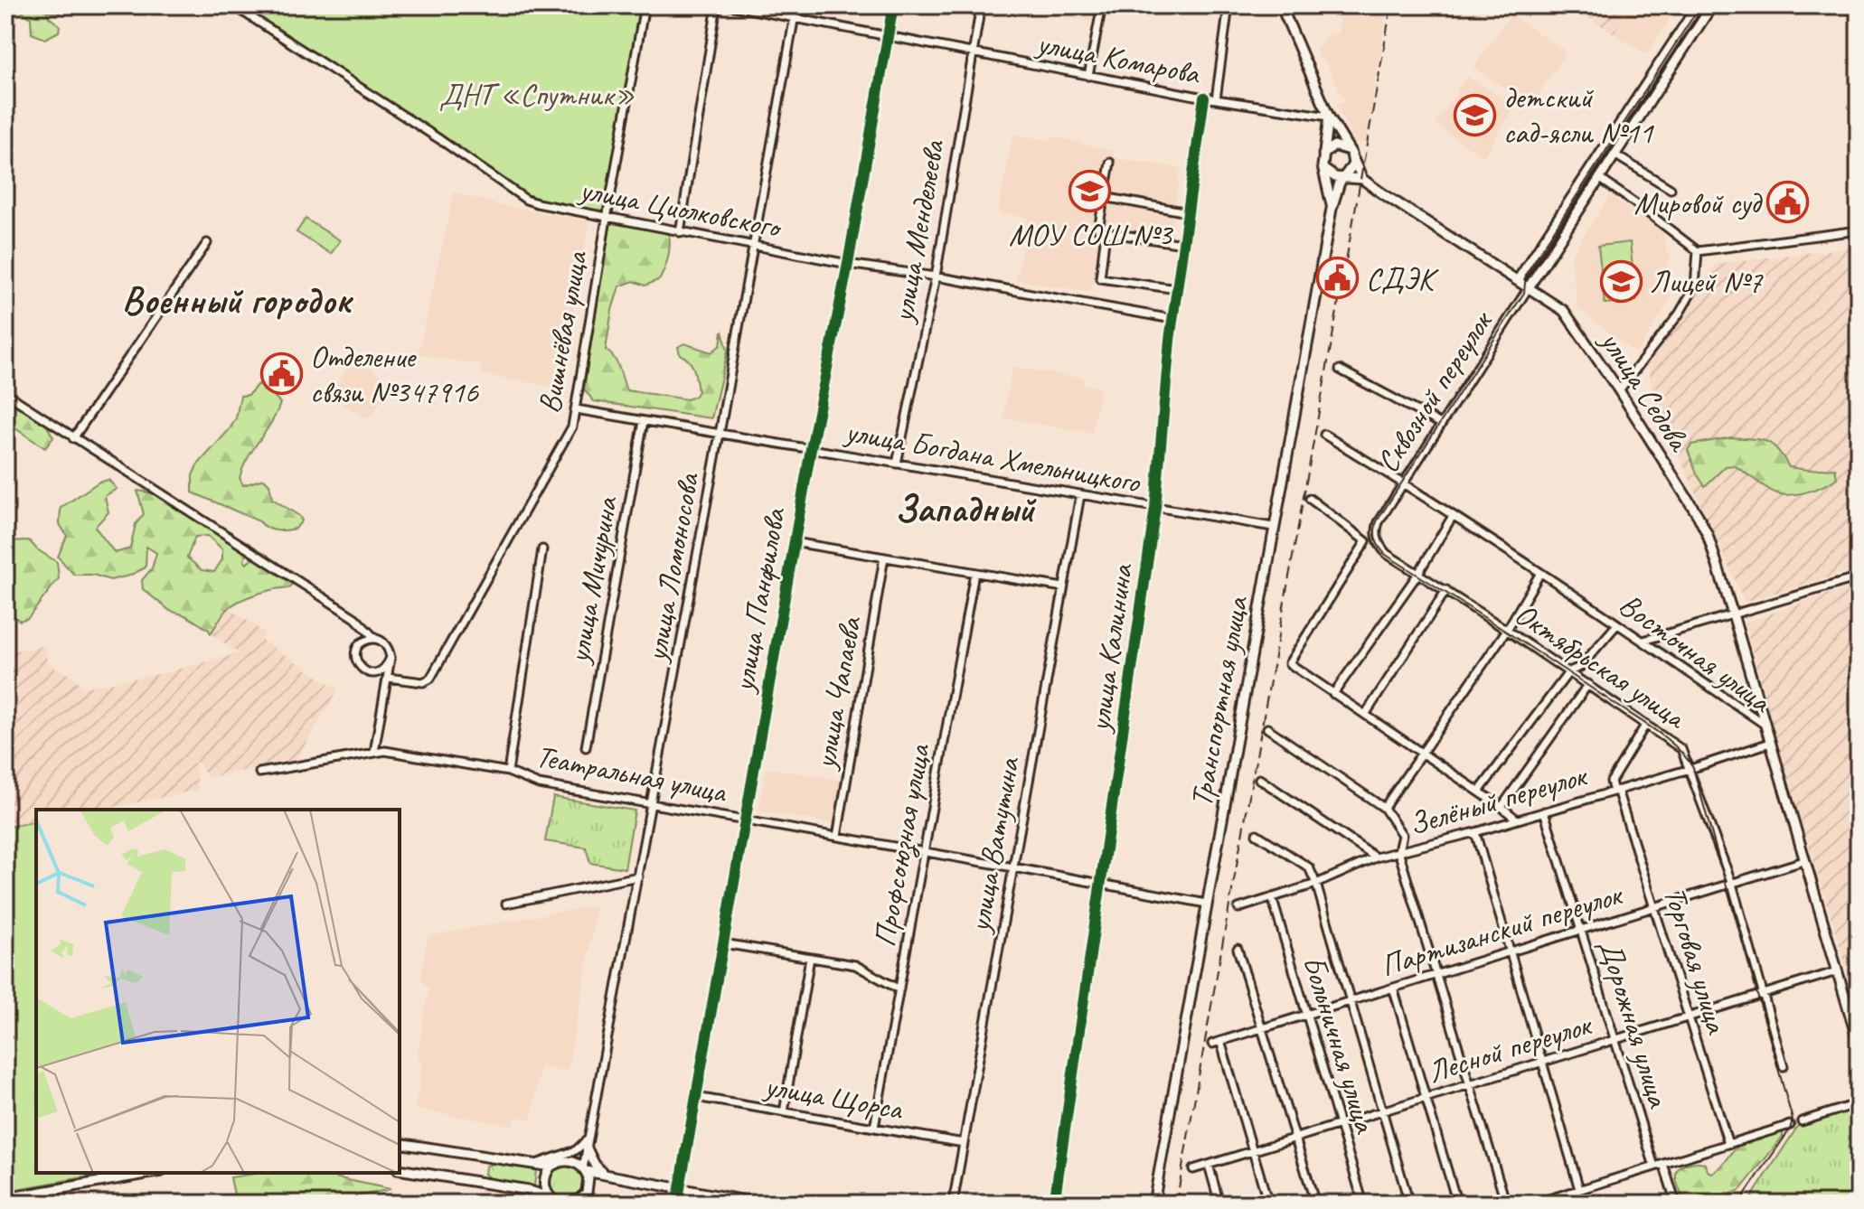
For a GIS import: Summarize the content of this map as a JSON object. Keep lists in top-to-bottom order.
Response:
{
  "streets": {
    "main road": ["улица Седова", "Восточная улица", "Транспортная улица"],
    "street": [
      "улица Комарова",
      "улица Циолковского",
      "улица Менделеева",
      "Вишнёвая улица",
      "Сквозной переулок",
      "улица Богдана Хмельницкого",
      "улица Ломоносова",
      "улица Мичурина",
      "улица Панфилова",
      "улица Калинина",
      "Октябрьская улица",
      "улица Чапаева",
      "Театральная улица",
      "Зелёный переулок",
      "улица Ватутина",
      "Профсоюзная улица",
      "Партизанский переулок",
      "Торговая улица",
      "Дорожная улица",
      "Больничная улица",
      "Лесной переулок",
      "улица Щорса"
    ]
  },
  "crossings": [
    ["улица Комарова", "улица Менделеева"],
    ["улица Комарова", "улица Ломоносова"],
    ["улица Комарова", "улица Панфилова"],
    ["улица Комарова", "улица Калинина"],
    ["улица Циолковского", "улица Менделеева"],
    ["улица Циолковского", "Вишнёвая улица"],
    ["улица Циолковского", "улица Ломоносова"],
    ["улица Циолковского", "улица Панфилова"],
    ["улица Циолковского", "улица Калинина"],
    ["улица Менделеева", "улица Богдана Хмельницкого"],
    ["Вишнёвая улица", "улица Богдана Хмельницкого"],
    ["улица Седова", "Сквозной переулок"],
    ["улица Седова", "Восточная улица"],
    ["Сквозной переулок", "Восточная улица"],
    ["Сквозной переулок", "Октябрьская улица"],
    ["улица Богдана Хмельницкого", "улица Ломоносова"],
    ["улица Богдана Хмельницкого", "улица Мичурина"],
    ["улица Богдана Хмельницкого", "улица Панфилова"],
    ["улица Богдана Хмельницкого", "улица Калинина"],
    ["улица Богдана Хмельницкого", "Транспортная улица"],
    ["улица Богдана Хмельницкого", "улица Ватутина"],
    ["улица Ломоносова", "Театральная улица"],
    ["улица Мичурина", "Театральная улица"],
    ["улица Панфилова", "Театральная улица"],
    ["улица Панфилова", "улица Щорса"],
    ["улица Калинина", "Театральная улица"],
    ["Восточная улица", "Зелёный переулок"],
    ["Восточная улица", "Партизанский переулок"],
    ["Восточная улица", "Лесной переулок"],
    ["Октябрьская улица", "Зелёный переулок"],
    ["Октябрьская улица", "Партизанский переулок"],
    ["Октябрьская улица", "Лесной переулок"],
    ["улица Чапаева", "Театральная улица"],
    ["Транспортная улица", "Театральная улица"],
    ["Театральная улица", "улица Ватутина"],
    ["Театральная улица", "Профсоюзная улица"],
    ["Зелёный переулок", "Торговая улица"],
    ["Зелёный переулок", "Дорожная улица"],
    ["Зелёный переулок", "Больничная улица"],
    ["улица Ватутина", "улица Щорса"],
    ["Профсоюзная улица", "улица Щорса"],
    ["Партизанский переулок", "Торговая улица"],
    ["Партизанский переулок", "Дорожная улица"],
    ["Партизанский переулок", "Больничная улица"],
    ["Торговая улица", "Лесной переулок"],
    ["Дорожная улица", "Лесной переулок"],
    ["Больничная улица", "Лесной переулок"]
  ],
  "districts": ["Военный городок", "Западный"],
  "parks": ["ДНТ «Спутник»"],
  "places": {
    "school or university": ["детский сад-ясли №11", "МОУ СОШ №3", "Лицей №7"],
    "public building": ["Мировой суд", "СДЭК", "Отделение связи №347916"]
  }
}
